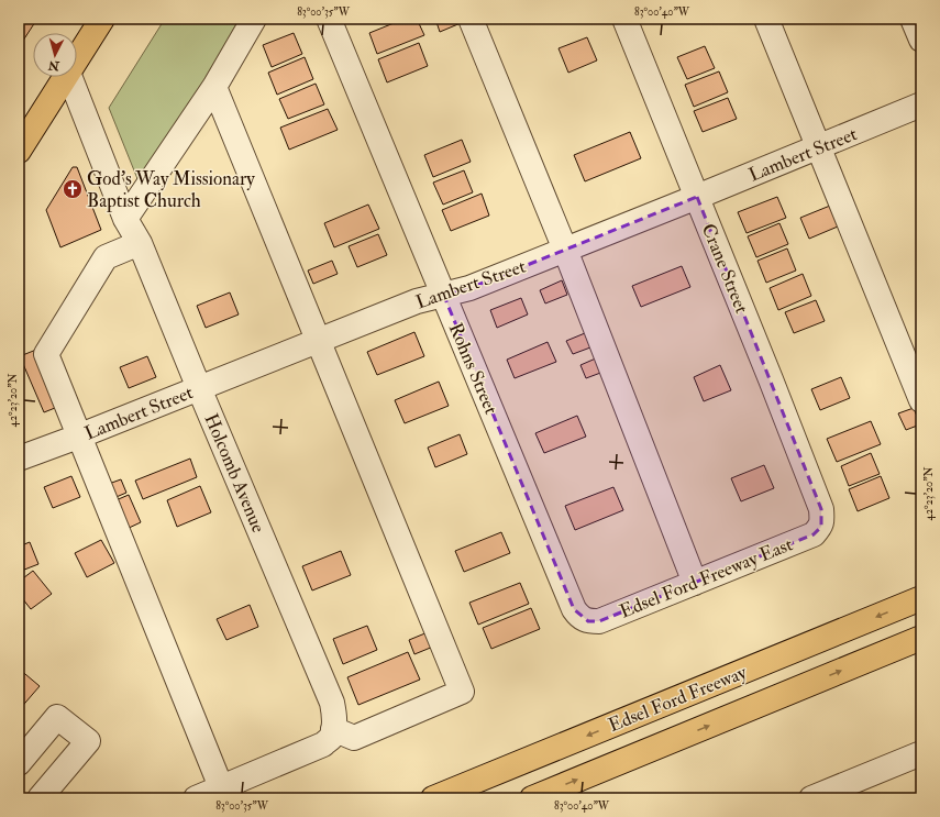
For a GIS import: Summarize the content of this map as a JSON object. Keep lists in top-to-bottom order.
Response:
{
  "streets": {
    "main road": ["Edsel Ford Freeway"],
    "street": [
      "Lambert Street",
      "Crane Street",
      "Rohns Street",
      "Holcomb Avenue",
      "Edsel Ford Freeway East"
    ]
  },
  "crossings": [
    ["Lambert Street", "Crane Street"],
    ["Lambert Street", "Rohns Street"],
    ["Lambert Street", "Holcomb Avenue"],
    ["Crane Street", "Edsel Ford Freeway East"],
    ["Rohns Street", "Edsel Ford Freeway East"]
  ],
  "places": {
    "church": ["God's Way Missionary Baptist Church"]
  },
  "north": "bottom",
  "coordinates": ["83°00'35\"W", "83°00'40\"W", "42°23'20\"N"]
}
